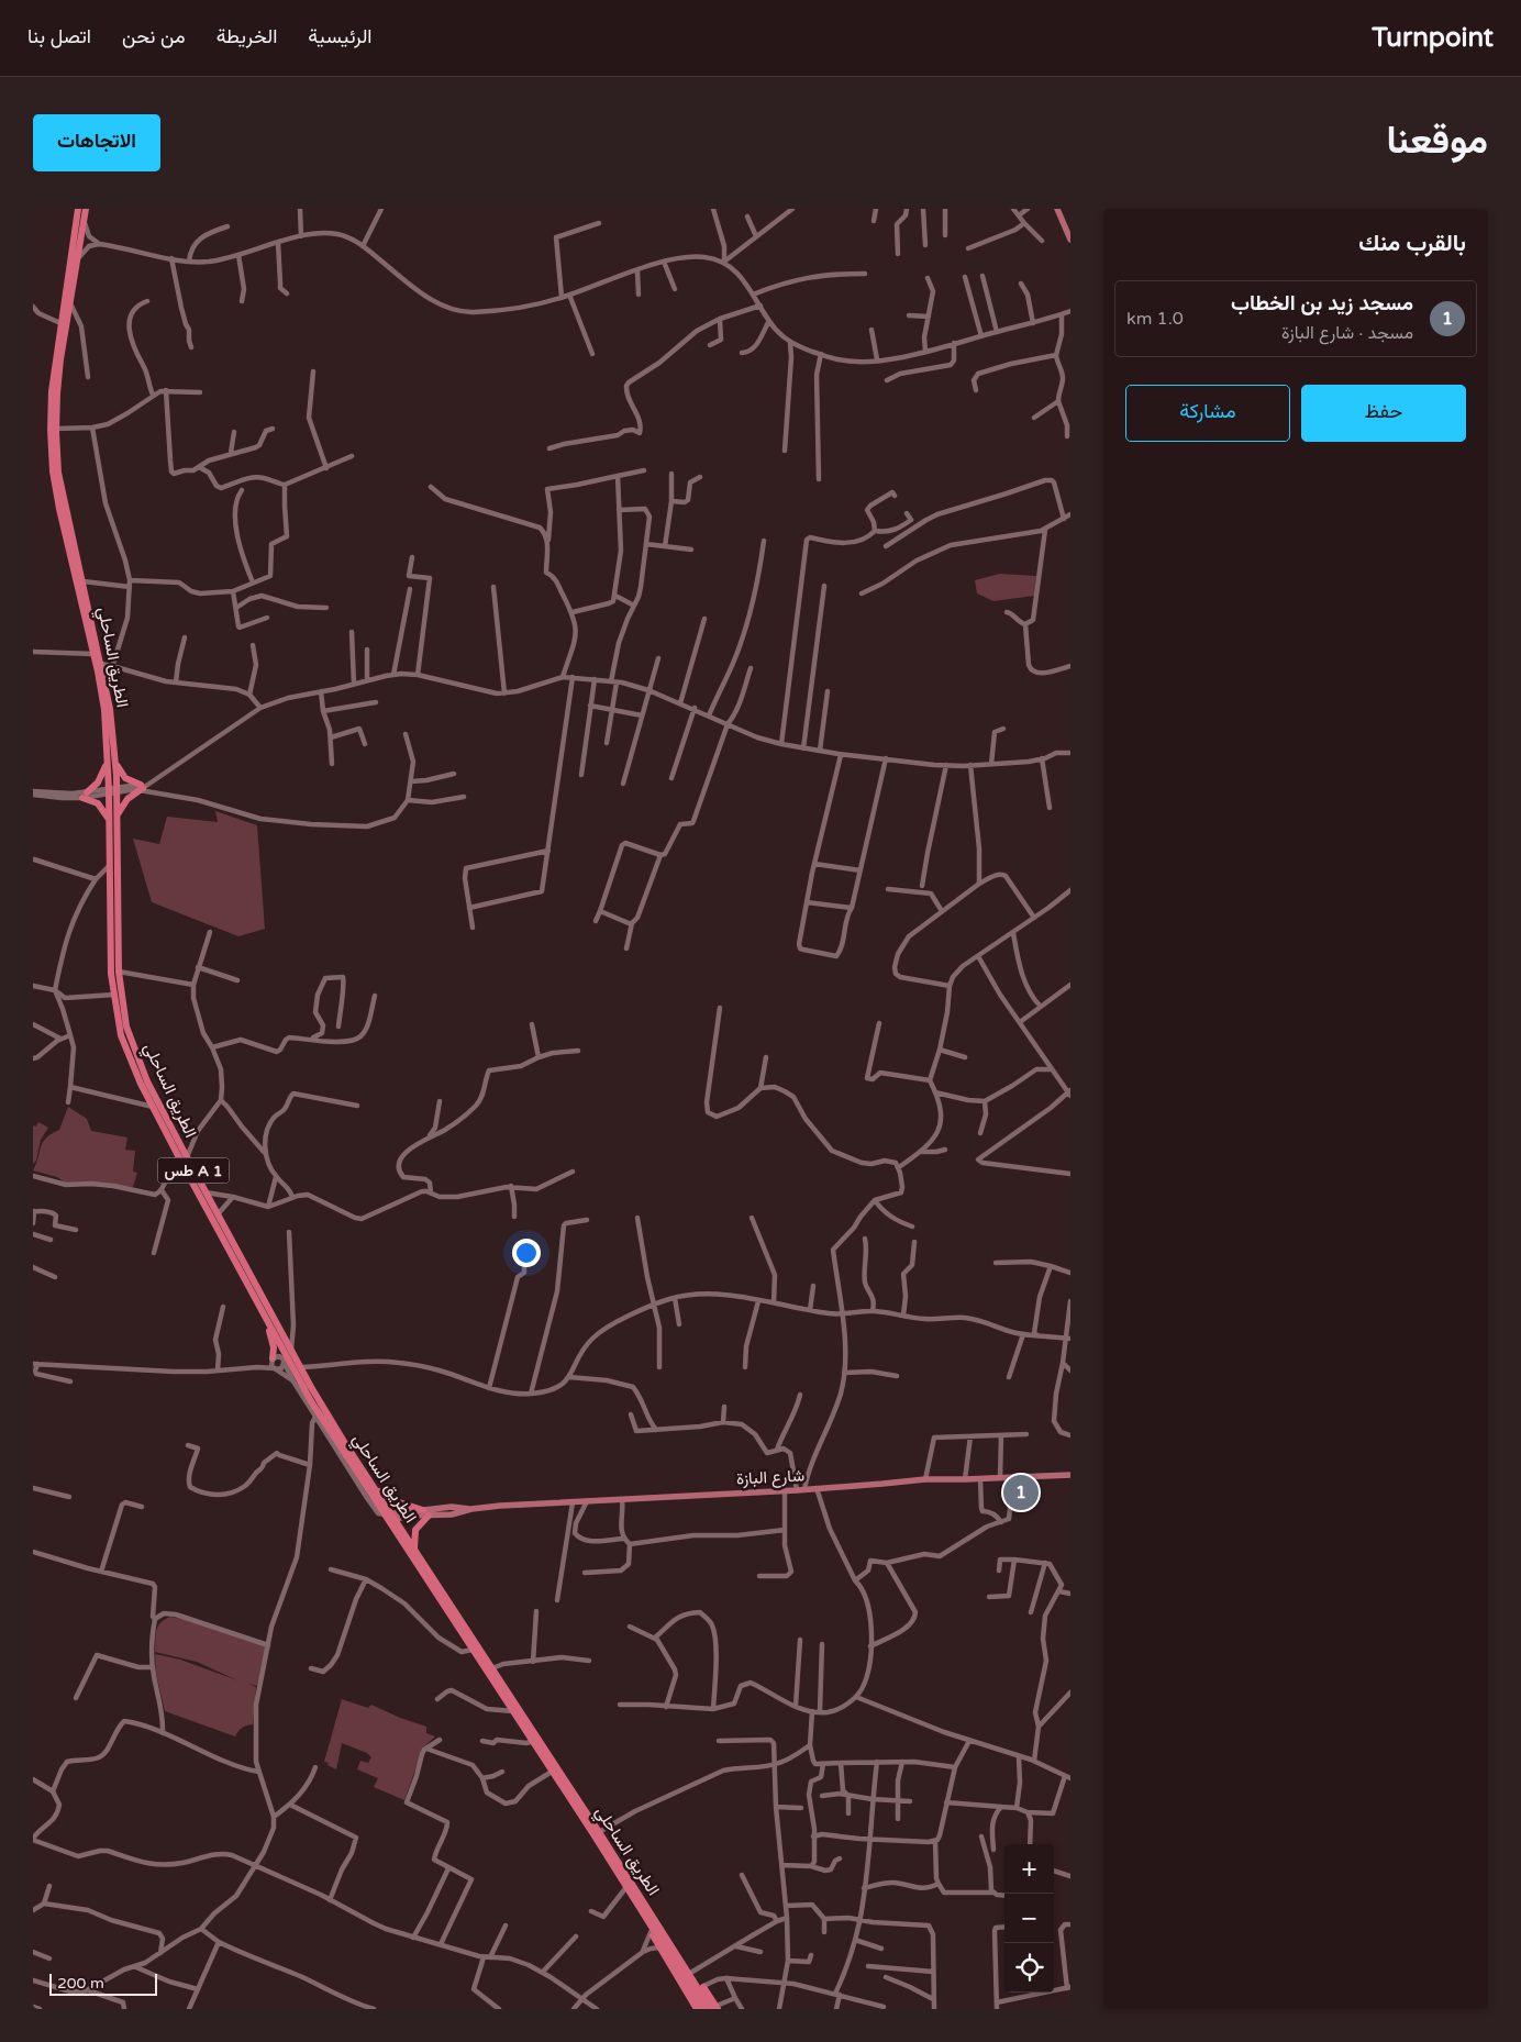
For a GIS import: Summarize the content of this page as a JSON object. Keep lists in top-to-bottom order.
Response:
{
  "streets": {
    "highway": ["الطريق الساحلي", "طس A 1"],
    "main road": ["شارع البازة"]
  },
  "crossings": [
    ["الطريق الساحلي", "شارع البازة"]
  ],
  "scale_bar": "200 m",
  "page": {
    "header": "Turnpoint",
    "nav": [
      "الرئيسية",
      "الخريطة",
      "من نحن",
      "اتصل بنا"
    ],
    "title": "موقعنا",
    "buttons": [
      "الاتجاهات",
      ["حفظ", "مشاركة"]
    ],
    "heading": "بالقرب منك",
    "list": [
      {
        "mark": "1",
        "name": "مسجد زيد بن الخطاب",
        "note": "مسجد · شارع البازة",
        "value": "1.0 km"
      }
    ],
    "pins": "1",
    "map_buttons": ["+", "−"],
    "scale": "200 m"
  }
}
